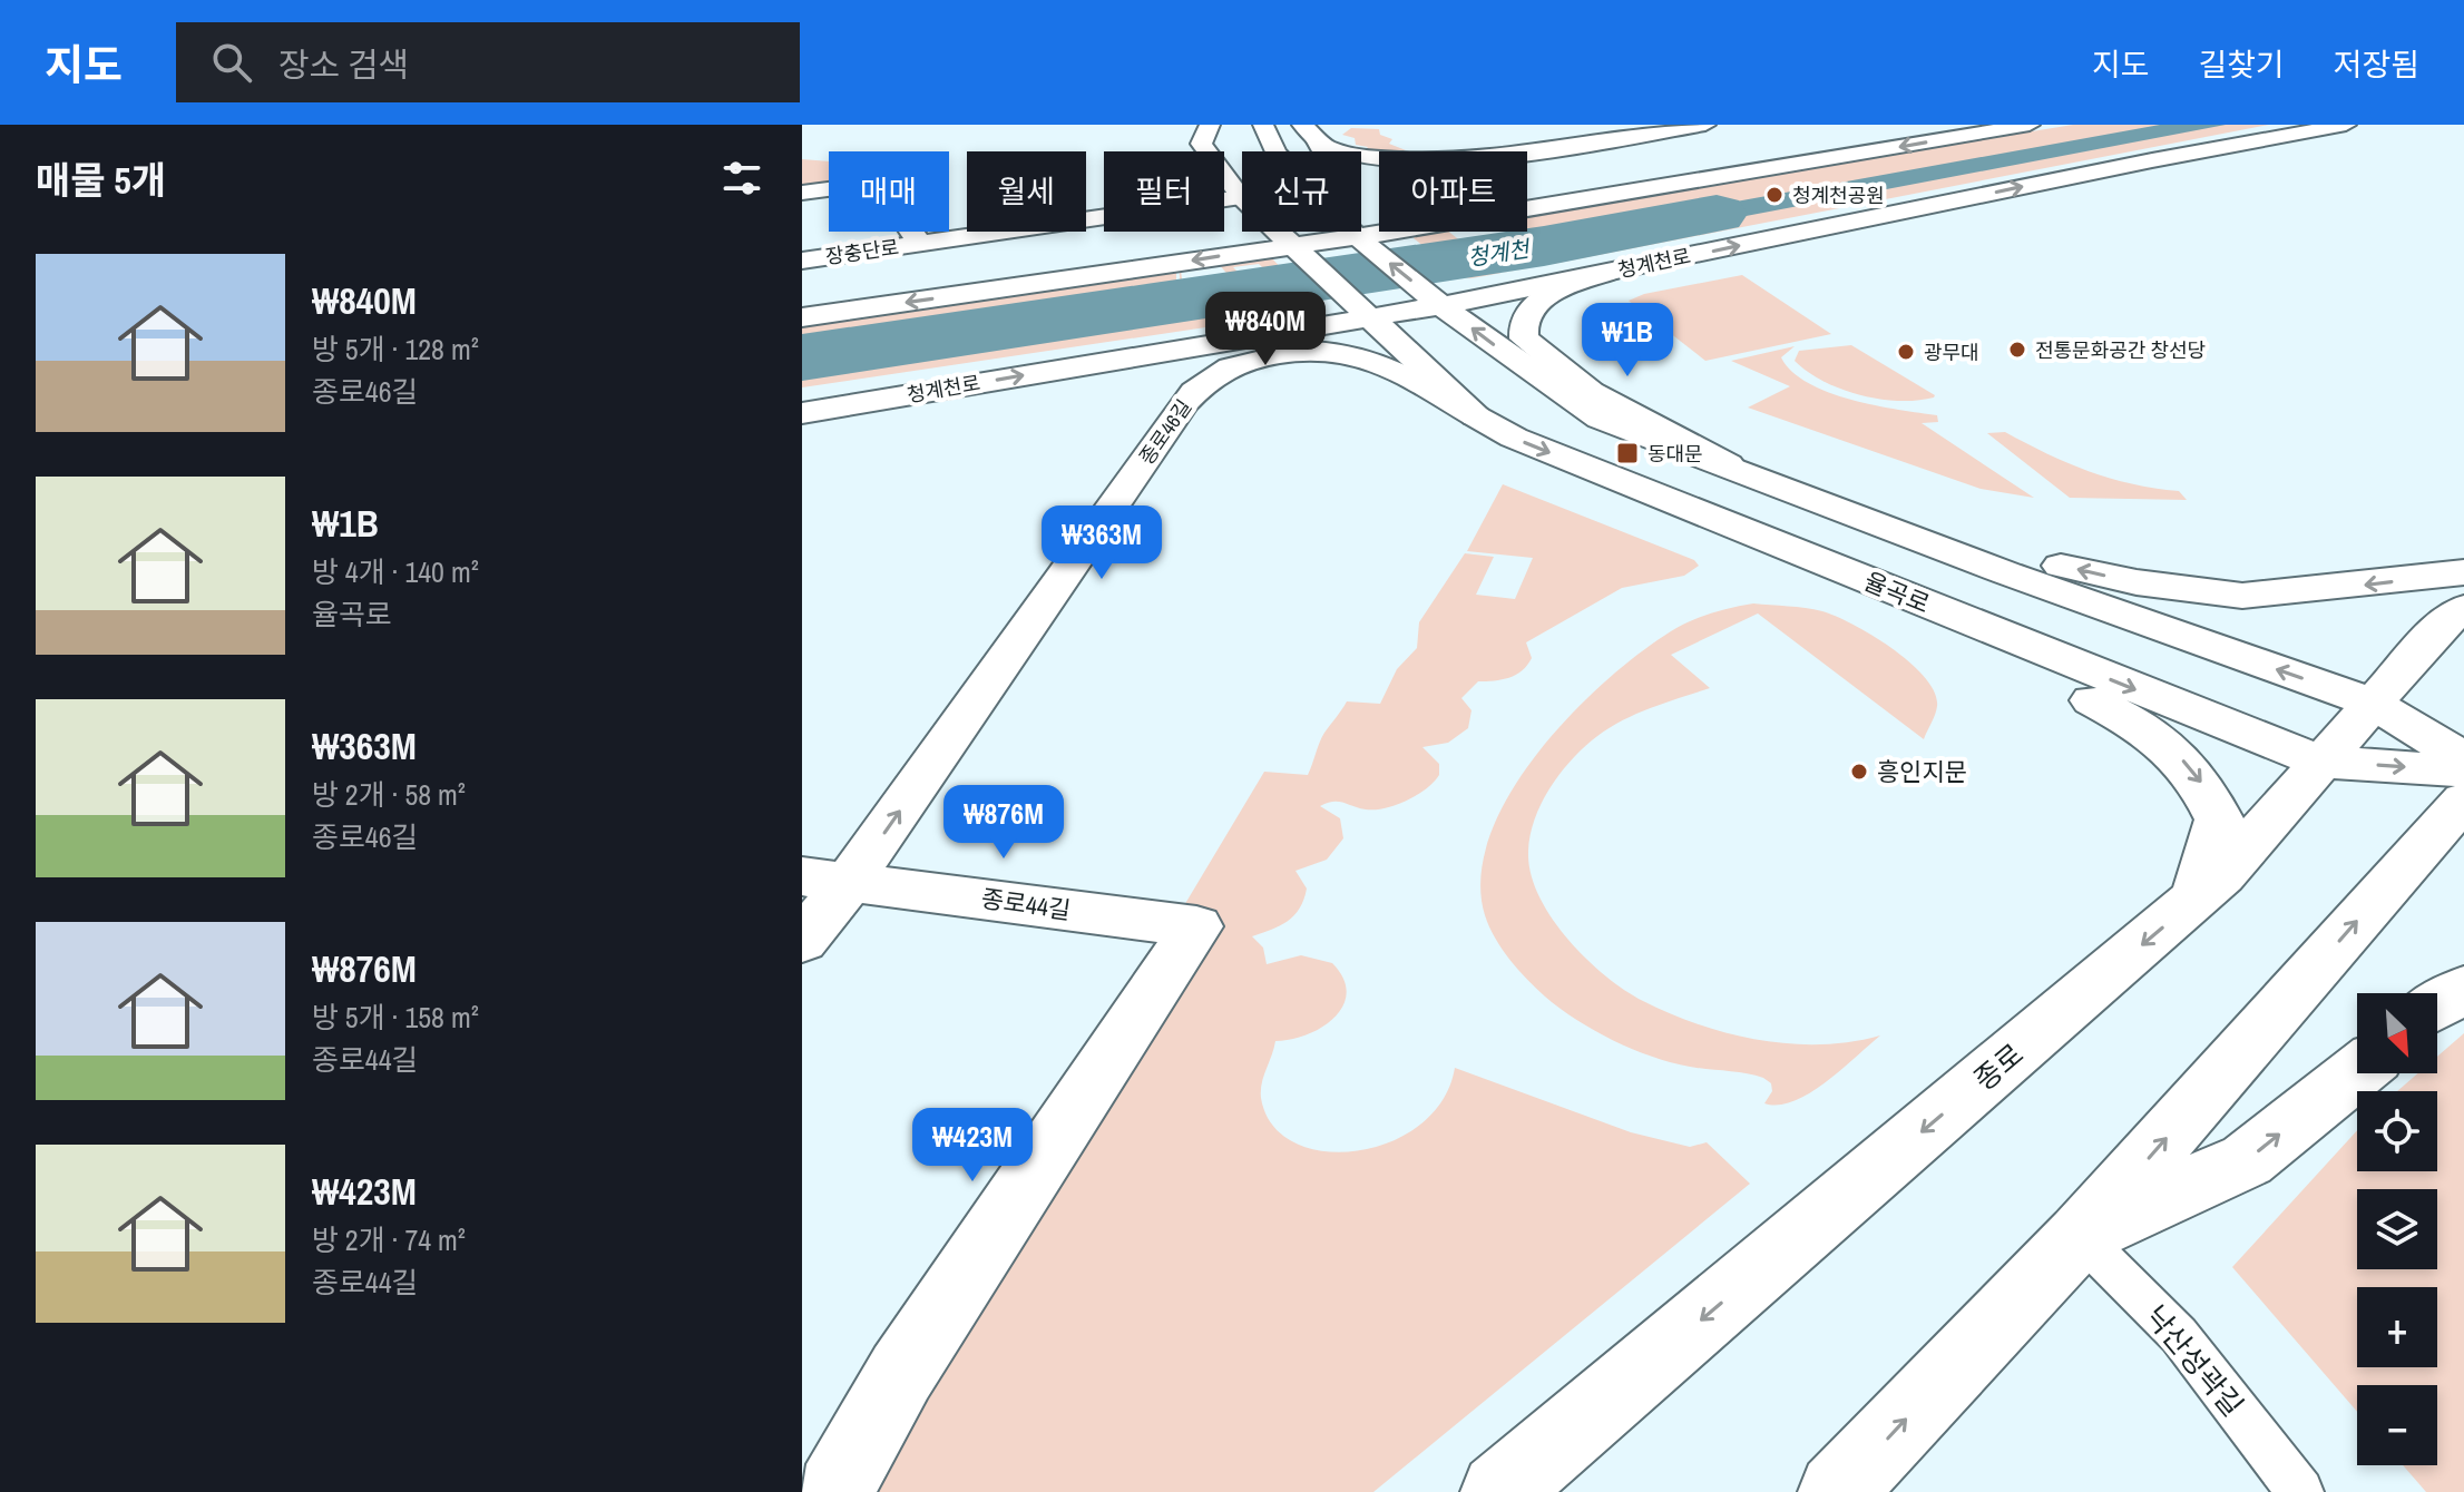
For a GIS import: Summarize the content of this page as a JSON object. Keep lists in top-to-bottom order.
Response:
{
  "streets": {
    "main road": [
      "장충단로",
      "청계천로",
      "종로46길",
      "율곡로",
      "종로44길",
      "종로"
    ],
    "lane": ["낙산성곽길"]
  },
  "crossings": [
    ["청계천로", "율곡로"],
    ["종로46길", "율곡로"],
    ["종로46길", "종로44길"],
    ["율곡로", "종로"]
  ],
  "one_way": ["종로46길"],
  "water": ["청계천"],
  "places": {
    "other": [
      "청계천공원",
      "전통문화공간 창선당",
      "광무대",
      "흥인지문"
    ],
    "transit": ["동대문"]
  },
  "north": "bottom right",
  "page": {
    "header": "지도",
    "search": "장소 검색",
    "nav": ["지도", "길찾기", "저장됨"],
    "heading": "매물 5개",
    "chip": [
      "매매",
      "월세",
      "필터",
      "신규",
      "아파트"
    ],
    "list": [
      {
        "name": "₩840M",
        "note": "방 5개 · 128 m² · 종로46길"
      },
      {
        "name": "₩1B",
        "note": "방 4개 · 140 m² · 율곡로"
      },
      {
        "name": "₩363M",
        "note": "방 2개 · 58 m² · 종로46길"
      },
      {
        "name": "₩876M",
        "note": "방 5개 · 158 m² · 종로44길"
      },
      {
        "name": "₩423M",
        "note": "방 2개 · 74 m² · 종로44길"
      }
    ],
    "price": [
      "₩840M",
      "₩1B",
      "₩363M",
      "₩876M",
      "₩423M"
    ],
    "map_buttons": ["+", "−"]
  }
}
